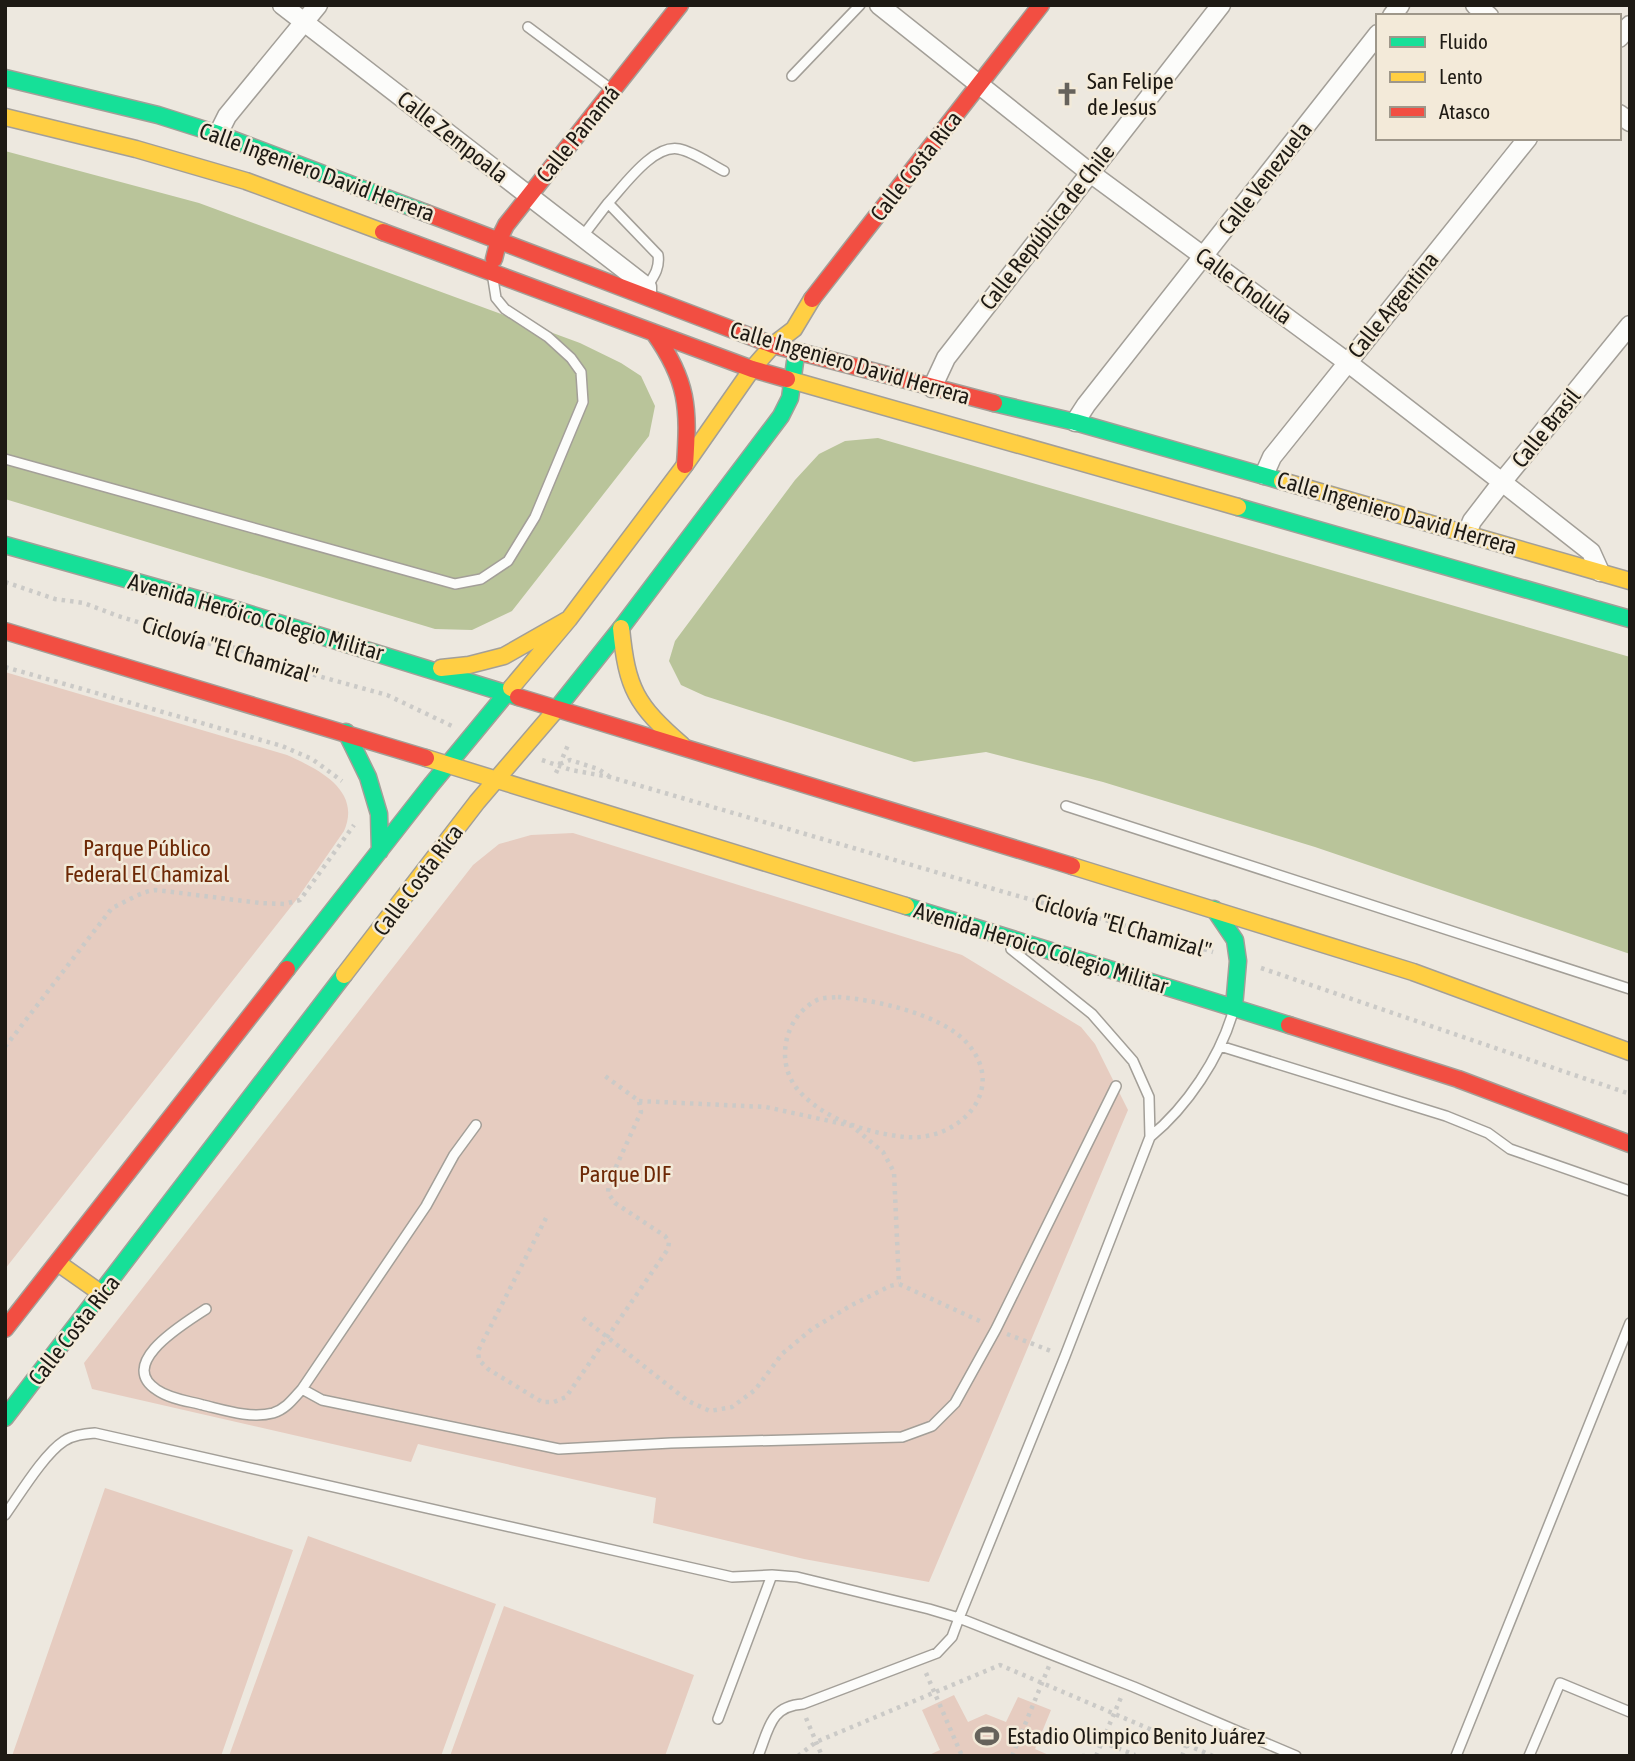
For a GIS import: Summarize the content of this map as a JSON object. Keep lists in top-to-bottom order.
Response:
{
  "streets": {
    "main road": [
      "Calle Panamá",
      "Calle Costa Rica",
      "Calle Ingeniero David Herrera",
      "Avenida Heróico Colegio Militar",
      "Avenida Heroico Colegio Militar"
    ],
    "street": [
      "Calle Zempoala",
      "Calle Venezuela",
      "Calle República de Chile",
      "Calle Cholula",
      "Calle Argentina",
      "Calle Brasil"
    ],
    "path": ["Ciclovía \"El Chamizal\""]
  },
  "crossings": [
    ["Calle Panamá", "Calle Zempoala"],
    ["Calle Panamá", "Calle Ingeniero David Herrera"],
    ["Calle Zempoala", "Calle Ingeniero David Herrera"],
    ["Calle Costa Rica", "Calle Ingeniero David Herrera"],
    ["Calle Costa Rica", "Calle Cholula"],
    ["Calle Costa Rica", "Avenida Heróico Colegio Militar"],
    ["Calle Costa Rica", "Avenida Heroico Colegio Militar"],
    ["Calle Ingeniero David Herrera", "Calle Venezuela"],
    ["Calle Ingeniero David Herrera", "Calle República de Chile"],
    ["Calle Ingeniero David Herrera", "Calle Cholula"],
    ["Calle Ingeniero David Herrera", "Calle Argentina"],
    ["Calle Ingeniero David Herrera", "Calle Brasil"],
    ["Calle Venezuela", "Calle Cholula"],
    ["Calle República de Chile", "Calle Cholula"],
    ["Calle Cholula", "Calle Argentina"],
    ["Calle Cholula", "Calle Brasil"]
  ],
  "parks": ["Parque Público Federal El Chamizal", "Parque DIF"],
  "places": {
    "church": ["San Felipe de Jesus"],
    "sports": ["Estadio Olimpico Benito Juárez"]
  },
  "legend": ["Fluido", "Lento", "Atasco"]
}
